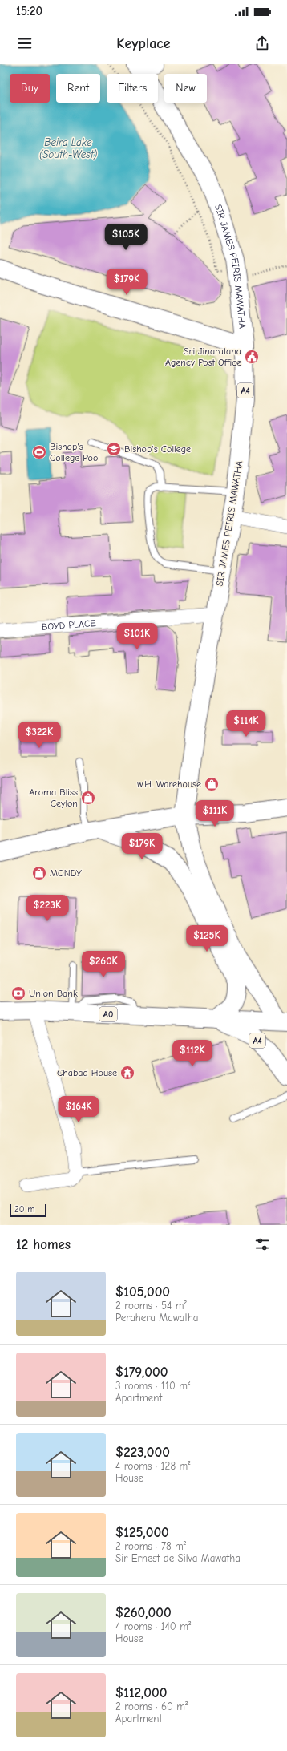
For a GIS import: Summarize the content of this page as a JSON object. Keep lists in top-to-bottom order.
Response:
{
  "streets": {
    "main road": ["SIR JAMES PEIRIS MAWATHA", "A4", "A0"],
    "street": ["BOYD PLACE"]
  },
  "crossings": [
    ["SIR JAMES PEIRIS MAWATHA", "A4"],
    ["SIR JAMES PEIRIS MAWATHA", "BOYD PLACE"],
    ["A4", "A0"]
  ],
  "water": ["Beira Lake (South-West)"],
  "places": {
    "public building": ["Sri Jinaratana Agency Post Office"],
    "school or university": ["Bishop's College"],
    "sports": ["Bishop's College Pool"],
    "shop": ["w.H. Warehouse", "Aroma Bliss Ceylon", "MONDY"],
    "bank": ["Union Bank"],
    "temple": ["Chabad House"]
  },
  "scale_bar": "20 m",
  "page": {
    "status": "15:20",
    "header": "Keyplace",
    "chip": [
      "Buy",
      "Rent",
      "Filters",
      "New"
    ],
    "price": [
      "$105K",
      "$179K",
      "$101K",
      "$114K",
      "$322K",
      "$111K",
      "$179K",
      "$223K",
      "$125K",
      "$260K",
      "$112K",
      "$164K"
    ],
    "scale": "20 m",
    "heading": "12 homes",
    "list": [
      {
        "name": "$105,000",
        "note": "2 rooms · 54 m² · Perahera Mawatha"
      },
      {
        "name": "$179,000",
        "note": "3 rooms · 110 m² · Apartment"
      },
      {
        "name": "$223,000",
        "note": "4 rooms · 128 m² · House"
      },
      {
        "name": "$125,000",
        "note": "2 rooms · 78 m² · Sir Ernest de Silva Mawatha"
      },
      {
        "name": "$260,000",
        "note": "4 rooms · 140 m² · House"
      },
      {
        "name": "$112,000",
        "note": "2 rooms · 60 m² · Apartment"
      }
    ]
  }
}
